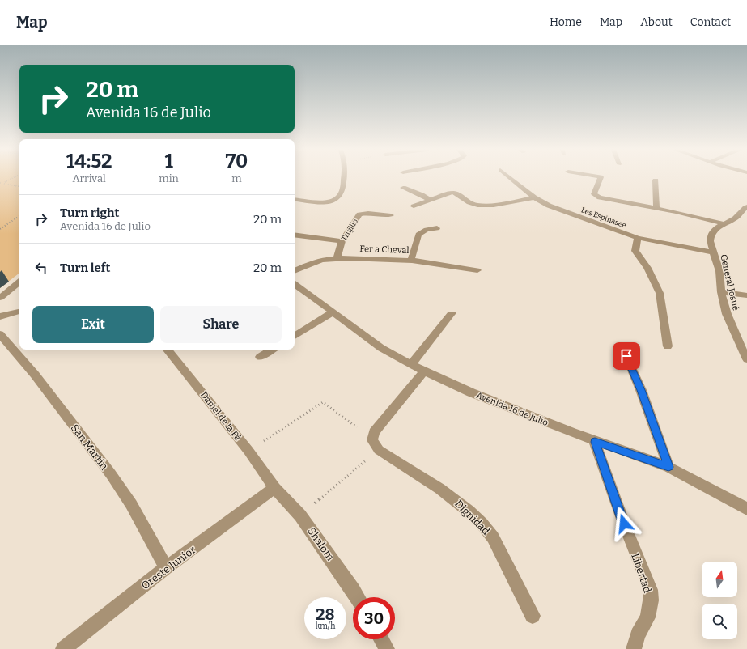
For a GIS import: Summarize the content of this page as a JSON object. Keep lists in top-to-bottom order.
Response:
{
  "streets": {
    "street": [
      "Les Espinasee",
      "Trujillo",
      "Fer a Cheval",
      "General Josué",
      "Avenida 16 de Julio",
      "Daniel de la Fé",
      "San Martín",
      "Dignidad",
      "Shalom",
      "Oreste Junior",
      "Libertad"
    ]
  },
  "crossings": [
    ["Les Espinasee", "General Josué"],
    ["Trujillo", "Fer a Cheval"],
    ["Avenida 16 de Julio", "Libertad"],
    ["Daniel de la Fé", "Shalom"],
    ["Daniel de la Fé", "Oreste Junior"],
    ["San Martín", "Oreste Junior"],
    ["Shalom", "Oreste Junior"]
  ],
  "north": "top",
  "page": {
    "header": "Map",
    "nav": [
      "Home",
      "Map",
      "About",
      "Contact"
    ],
    "turn": ["20 m", "Avenida 16 de Julio"],
    "eta": [
      "14:52",
      "Arrival",
      "1",
      "min",
      "70",
      "m"
    ],
    "list": [
      {
        "name": "Turn right",
        "note": "Avenida 16 de Julio",
        "value": "20 m"
      },
      {
        "name": "Turn left",
        "value": "20 m"
      }
    ],
    "buttons": ["Exit", "Share"],
    "speed": "28 km/h",
    "limit": "30"
  }
}
